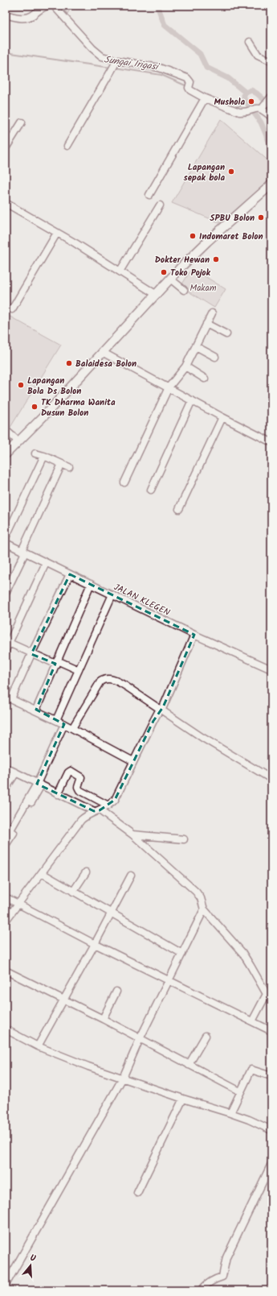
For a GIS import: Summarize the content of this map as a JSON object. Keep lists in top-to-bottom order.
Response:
{
  "streets": {
    "street": ["JALAN KLEGEN"]
  },
  "water": ["Sungai Irigasi"],
  "parks": ["Makam"],
  "places": [
    "Mushola",
    "Lapangan sepak bola",
    "SPBU Bolon",
    "Indomaret Bolon",
    "Dokter Hewan",
    "Toko Pojok",
    "Balaidesa Bolon",
    "Lapangan Bola Ds Bolon",
    "TK Dharma Wanita Dusun Bolon"
  ],
  "north": "top"
}
